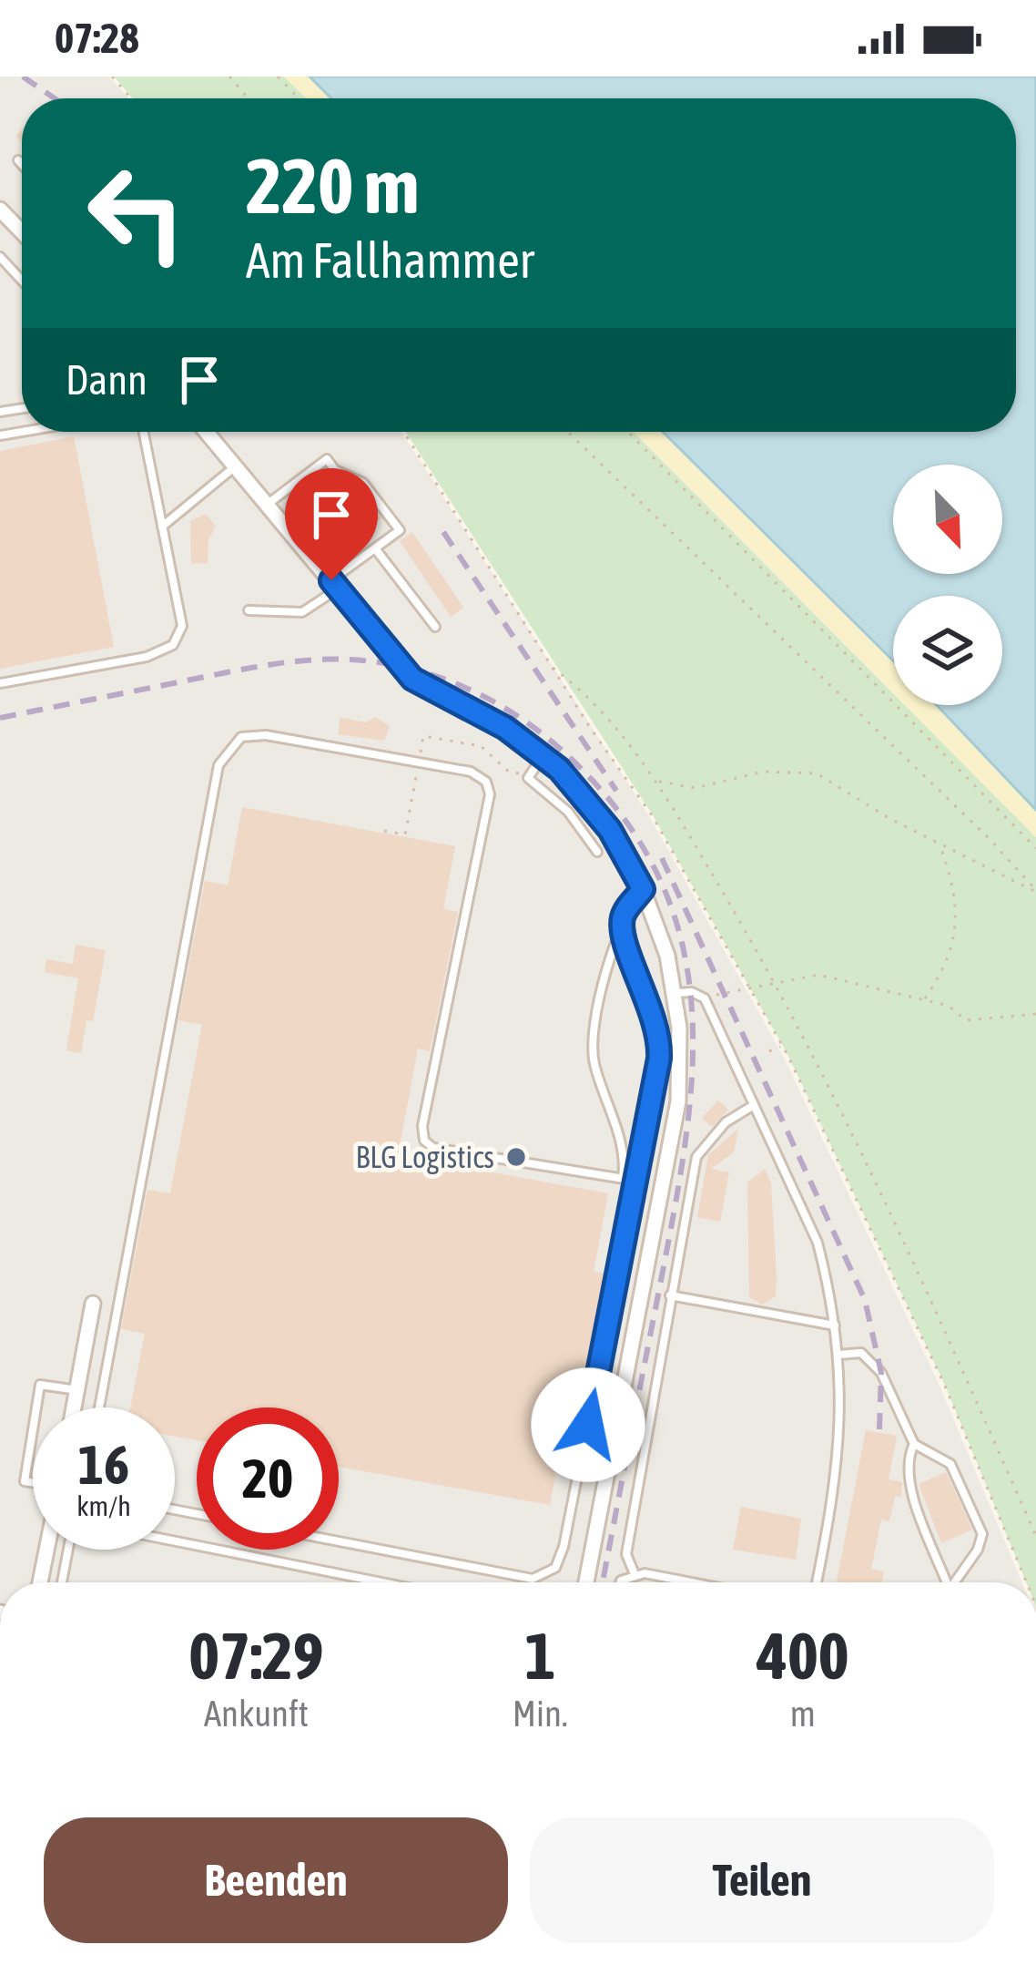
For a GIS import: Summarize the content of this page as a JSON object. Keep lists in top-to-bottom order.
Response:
{
  "places": ["BLG Logistics"],
  "north": "bottom right",
  "page": {
    "status": "07:28",
    "turn": ["220 m", "Am Fallhammer"],
    "then": "Dann",
    "speed": "16 km/h",
    "limit": "20",
    "eta": [
      "07:29",
      "Ankunft",
      "1",
      "Min.",
      "400",
      "m"
    ],
    "buttons": ["Beenden", "Teilen"]
  }
}
